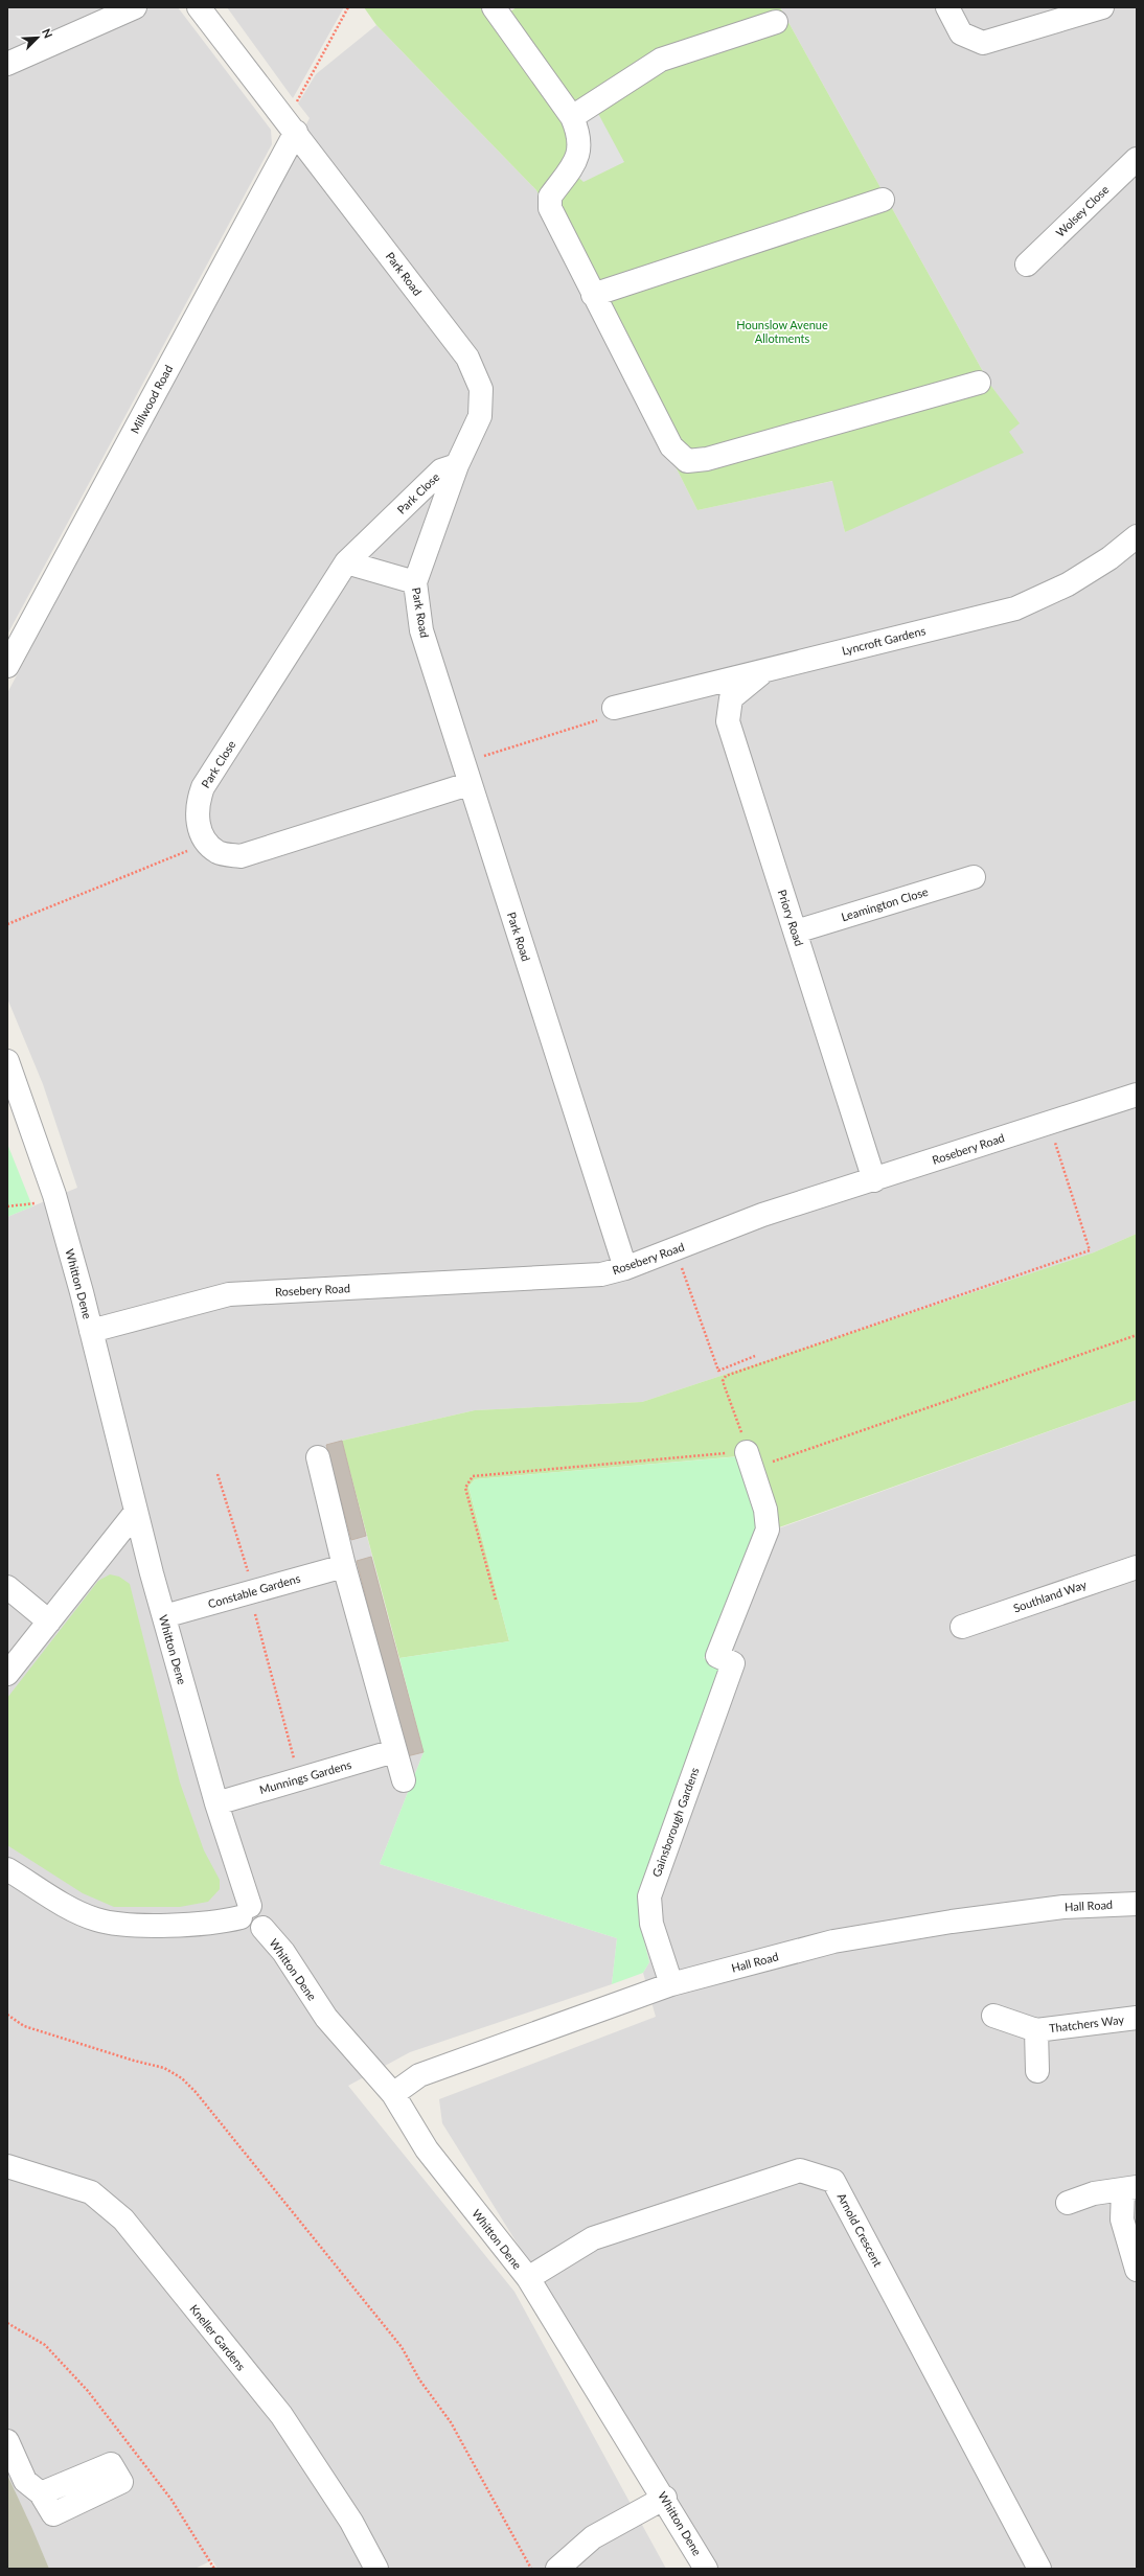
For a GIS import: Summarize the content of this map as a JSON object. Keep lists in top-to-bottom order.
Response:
{
  "streets": {
    "street": [
      "Wolsey Close",
      "Park Road",
      "Millwood Road",
      "Park Close",
      "Lyncroft Gardens",
      "Leamington Close",
      "Priory Road",
      "Rosebery Road",
      "Whitton Dene",
      "Constable Gardens",
      "Southland Way",
      "Munnings Gardens",
      "Gainsborough Gardens",
      "Hall Road",
      "Thatchers Way",
      "Arnold Crescent",
      "Kneller Gardens"
    ]
  },
  "crossings": [
    ["Park Road", "Millwood Road"],
    ["Park Road", "Park Close"],
    ["Park Road", "Rosebery Road"],
    ["Lyncroft Gardens", "Priory Road"],
    ["Leamington Close", "Priory Road"],
    ["Priory Road", "Rosebery Road"],
    ["Rosebery Road", "Whitton Dene"],
    ["Whitton Dene", "Constable Gardens"],
    ["Whitton Dene", "Munnings Gardens"],
    ["Whitton Dene", "Hall Road"],
    ["Whitton Dene", "Arnold Crescent"],
    ["Gainsborough Gardens", "Hall Road"]
  ],
  "parks": ["Hounslow Avenue Allotments"],
  "north": "top right"
}
